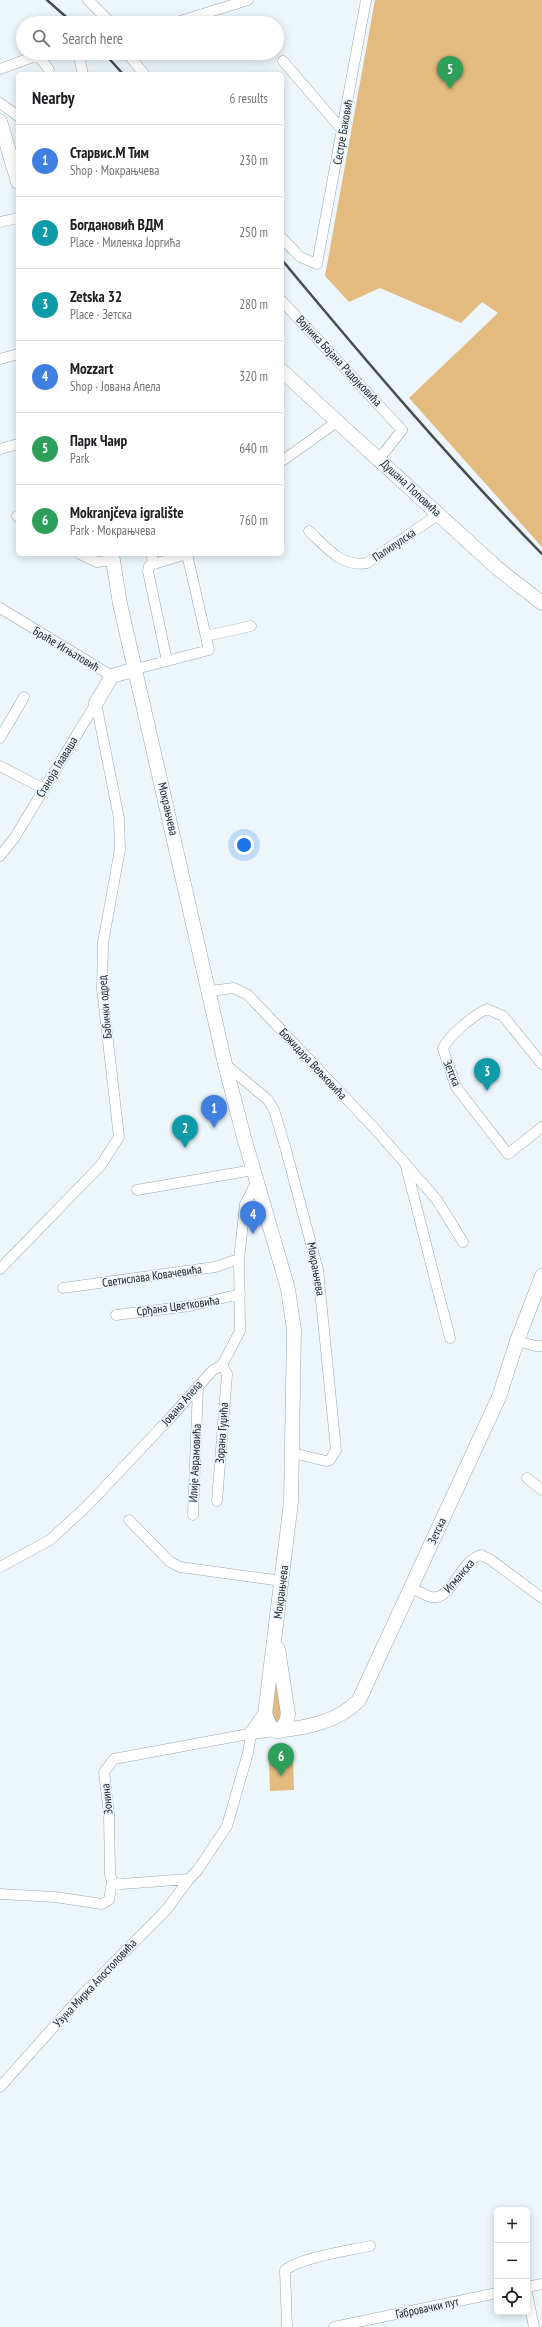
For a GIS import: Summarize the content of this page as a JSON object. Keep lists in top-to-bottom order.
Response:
{
  "streets": {
    "street": [
      "Сестре Баковић",
      "Војника Бојана Радојковића",
      "Душана Поповића",
      "Палилулска",
      "Браће Игњатовић",
      "Станоја Главаша",
      "Мокрањчева",
      "Бабички одред",
      "Божидара Вељковића",
      "Зетска",
      "Светислава Ковачевића",
      "Срђана Цветковића",
      "Јована Апела",
      "Зорана Гуџића",
      "Илије Аврамовића",
      "Игманска",
      "Зонина",
      "Узуна Мирка Апостоловића",
      "Габровачки пут"
    ]
  },
  "crossings": [
    ["Војника Бојана Радојковића", "Душана Поповића"],
    ["Душана Поповића", "Палилулска"],
    ["Браће Игњатовић", "Станоја Главаша"],
    ["Браће Игњатовић", "Мокрањчева"],
    ["Станоја Главаша", "Бабички одред"],
    ["Мокрањчева", "Божидара Вељковића"],
    ["Мокрањчева", "Зетска"],
    ["Мокрањчева", "Јована Апела"],
    ["Мокрањчева", "Зонина"],
    ["Зетска", "Игманска"],
    ["Зетска", "Зонина"],
    ["Светислава Ковачевића", "Јована Апела"],
    ["Срђана Цветковића", "Јована Апела"],
    ["Јована Апела", "Зорана Гуџића"],
    ["Јована Апела", "Илије Аврамовића"]
  ],
  "page": {
    "search": "Search here",
    "pins": [
      "5",
      "3",
      "1",
      "2",
      "4",
      "6"
    ],
    "heading": ["Nearby", "6 results"],
    "list": [
      {
        "mark": "1",
        "name": "Старвис.М Тим",
        "note": "Shop · Мокрањчева",
        "value": "230 m"
      },
      {
        "mark": "2",
        "name": "Богдановић ВДМ",
        "note": "Place · Миленка Јоргића",
        "value": "250 m"
      },
      {
        "mark": "3",
        "name": "Zetska 32",
        "note": "Place · Зетска",
        "value": "280 m"
      },
      {
        "mark": "4",
        "name": "Mozzart",
        "note": "Shop · Јована Апела",
        "value": "320 m"
      },
      {
        "mark": "5",
        "name": "Парк Чаир",
        "note": "Park",
        "value": "640 m"
      },
      {
        "mark": "6",
        "name": "Mokranjčeva igralište",
        "note": "Park · Мокрањчева",
        "value": "760 m"
      }
    ],
    "map_buttons": ["+", "−"]
  }
}
